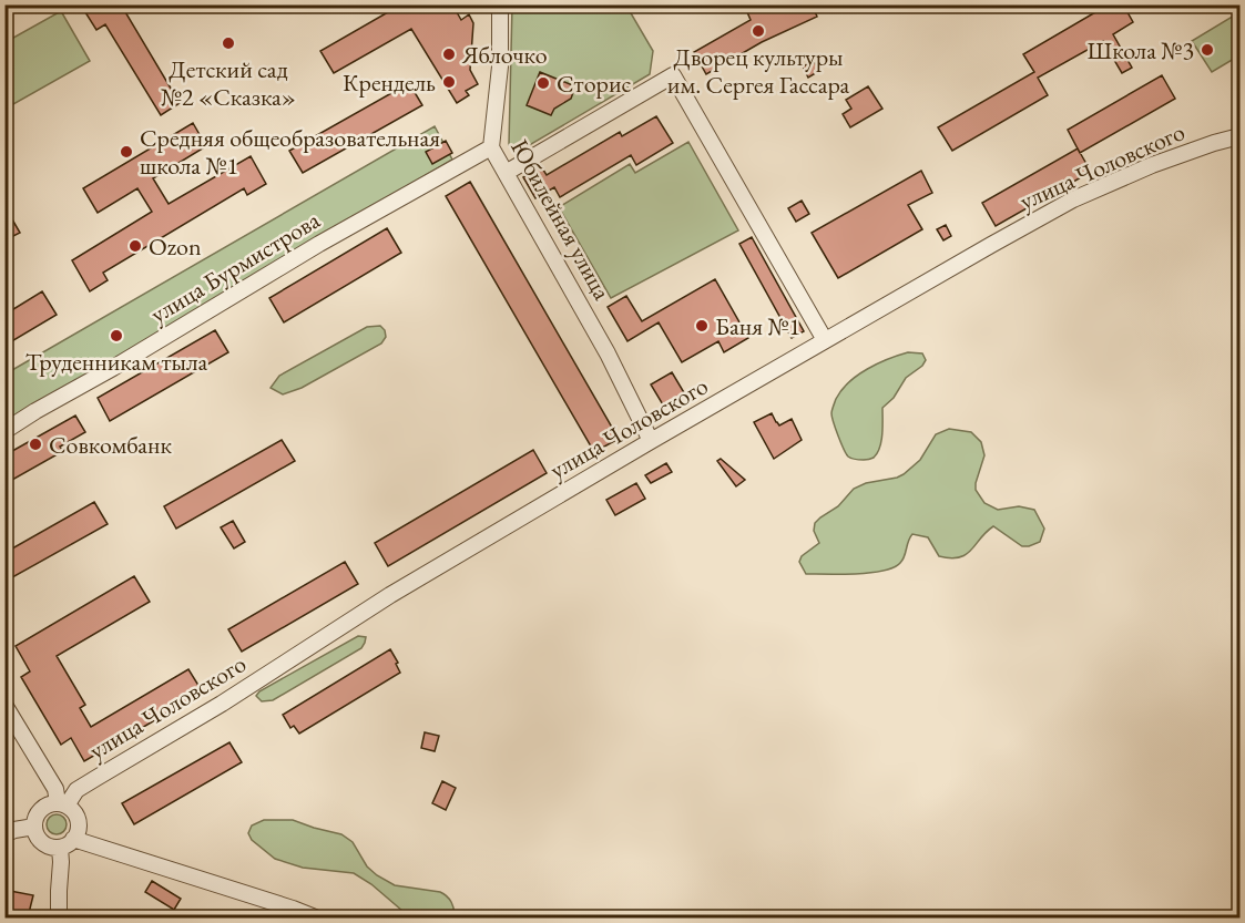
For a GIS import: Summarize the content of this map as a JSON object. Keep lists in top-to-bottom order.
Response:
{
  "streets": {
    "street": ["улица Чоловского", "Юбилейная улица", "улица Бурмистрова"]
  },
  "crossings": [
    ["улица Чоловского", "Юбилейная улица"],
    ["Юбилейная улица", "улица Бурмистрова"]
  ],
  "places": [
    "Дворец культуры им. Сергея Гассара",
    "Детский сад №2 «Сказка»",
    "Школа №3",
    "Яблочко",
    "Крендель",
    "Сторис",
    "Средняя общеобразовательная школа №1",
    "Ozon",
    "Баня №1",
    "Труденникам тыла",
    "Совкомбанк"
  ]
}
